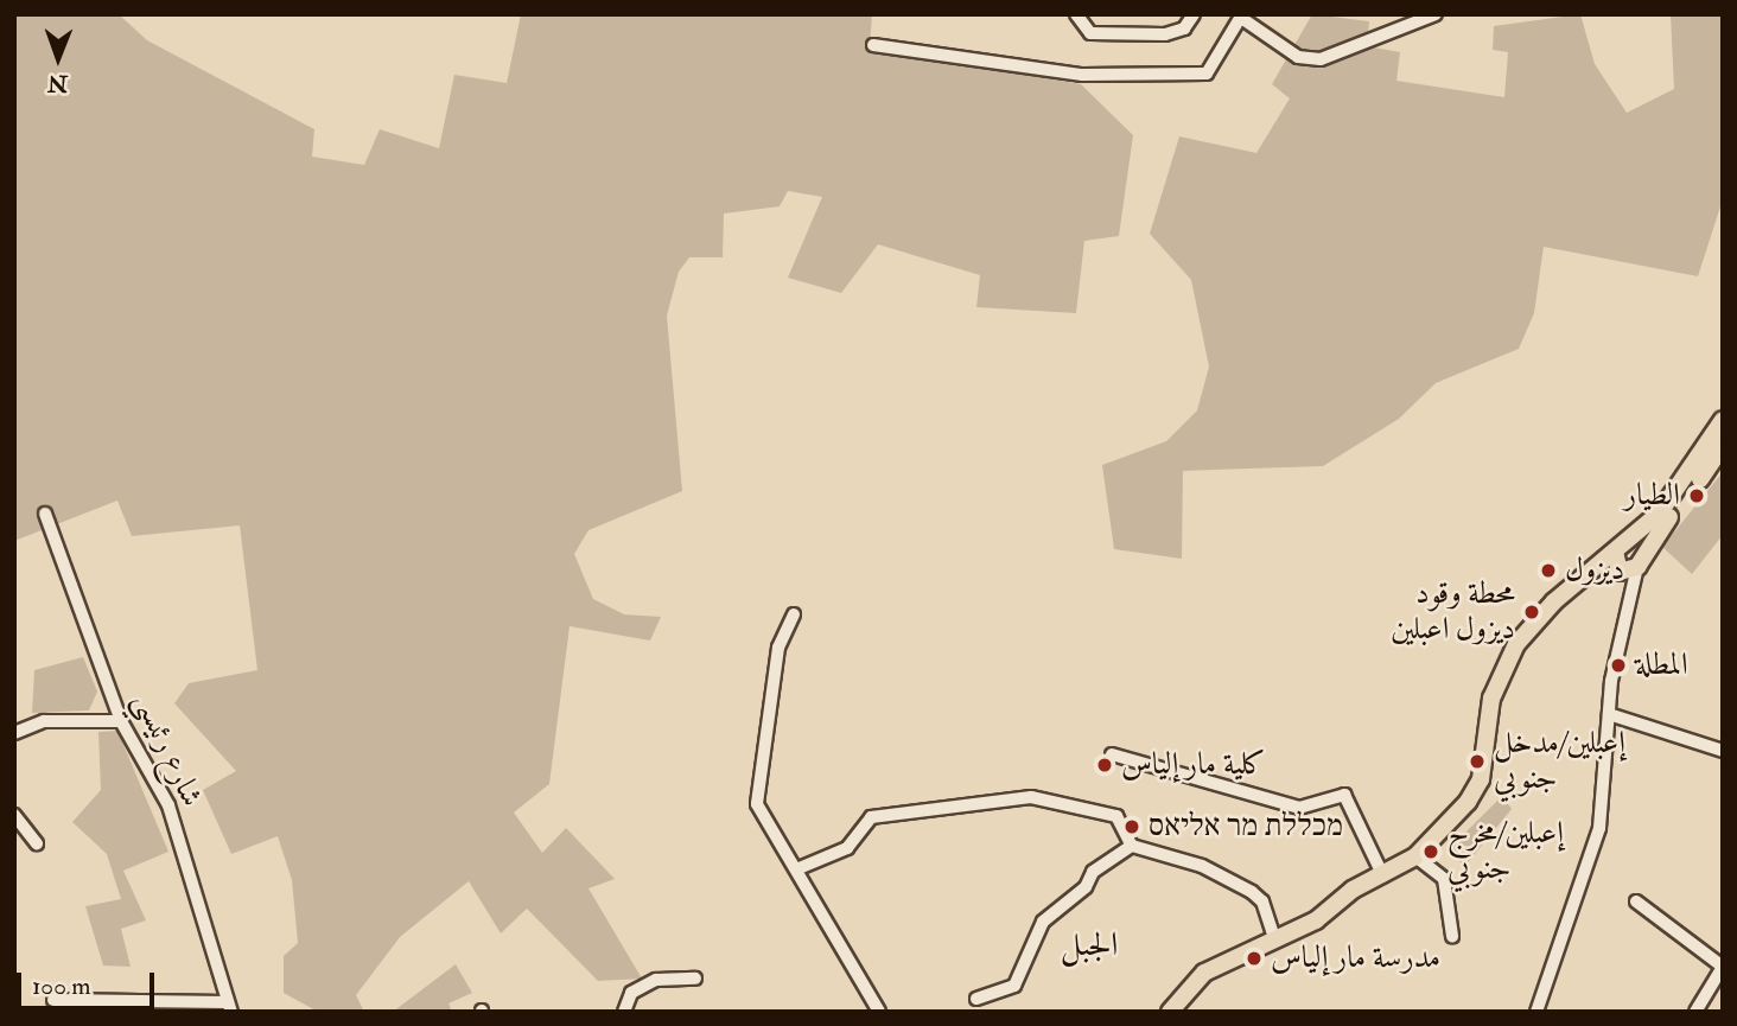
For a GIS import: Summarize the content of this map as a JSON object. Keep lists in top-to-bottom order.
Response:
{
  "streets": {
    "street": ["شارع رئيسي"]
  },
  "districts": ["الجبل"],
  "places": [
    "الطيار",
    "ديزول",
    "محطة وقود ديزول اعبلين",
    "المطلة",
    "إعبلين/مدخل جنوبي",
    "كلية مار إلياس",
    "מכללת מר אליאס",
    "إعبلين/مخرج جنوبي",
    "مدرسة مار إلياس"
  ],
  "scale_bar": "100 m",
  "north": "bottom"
}
